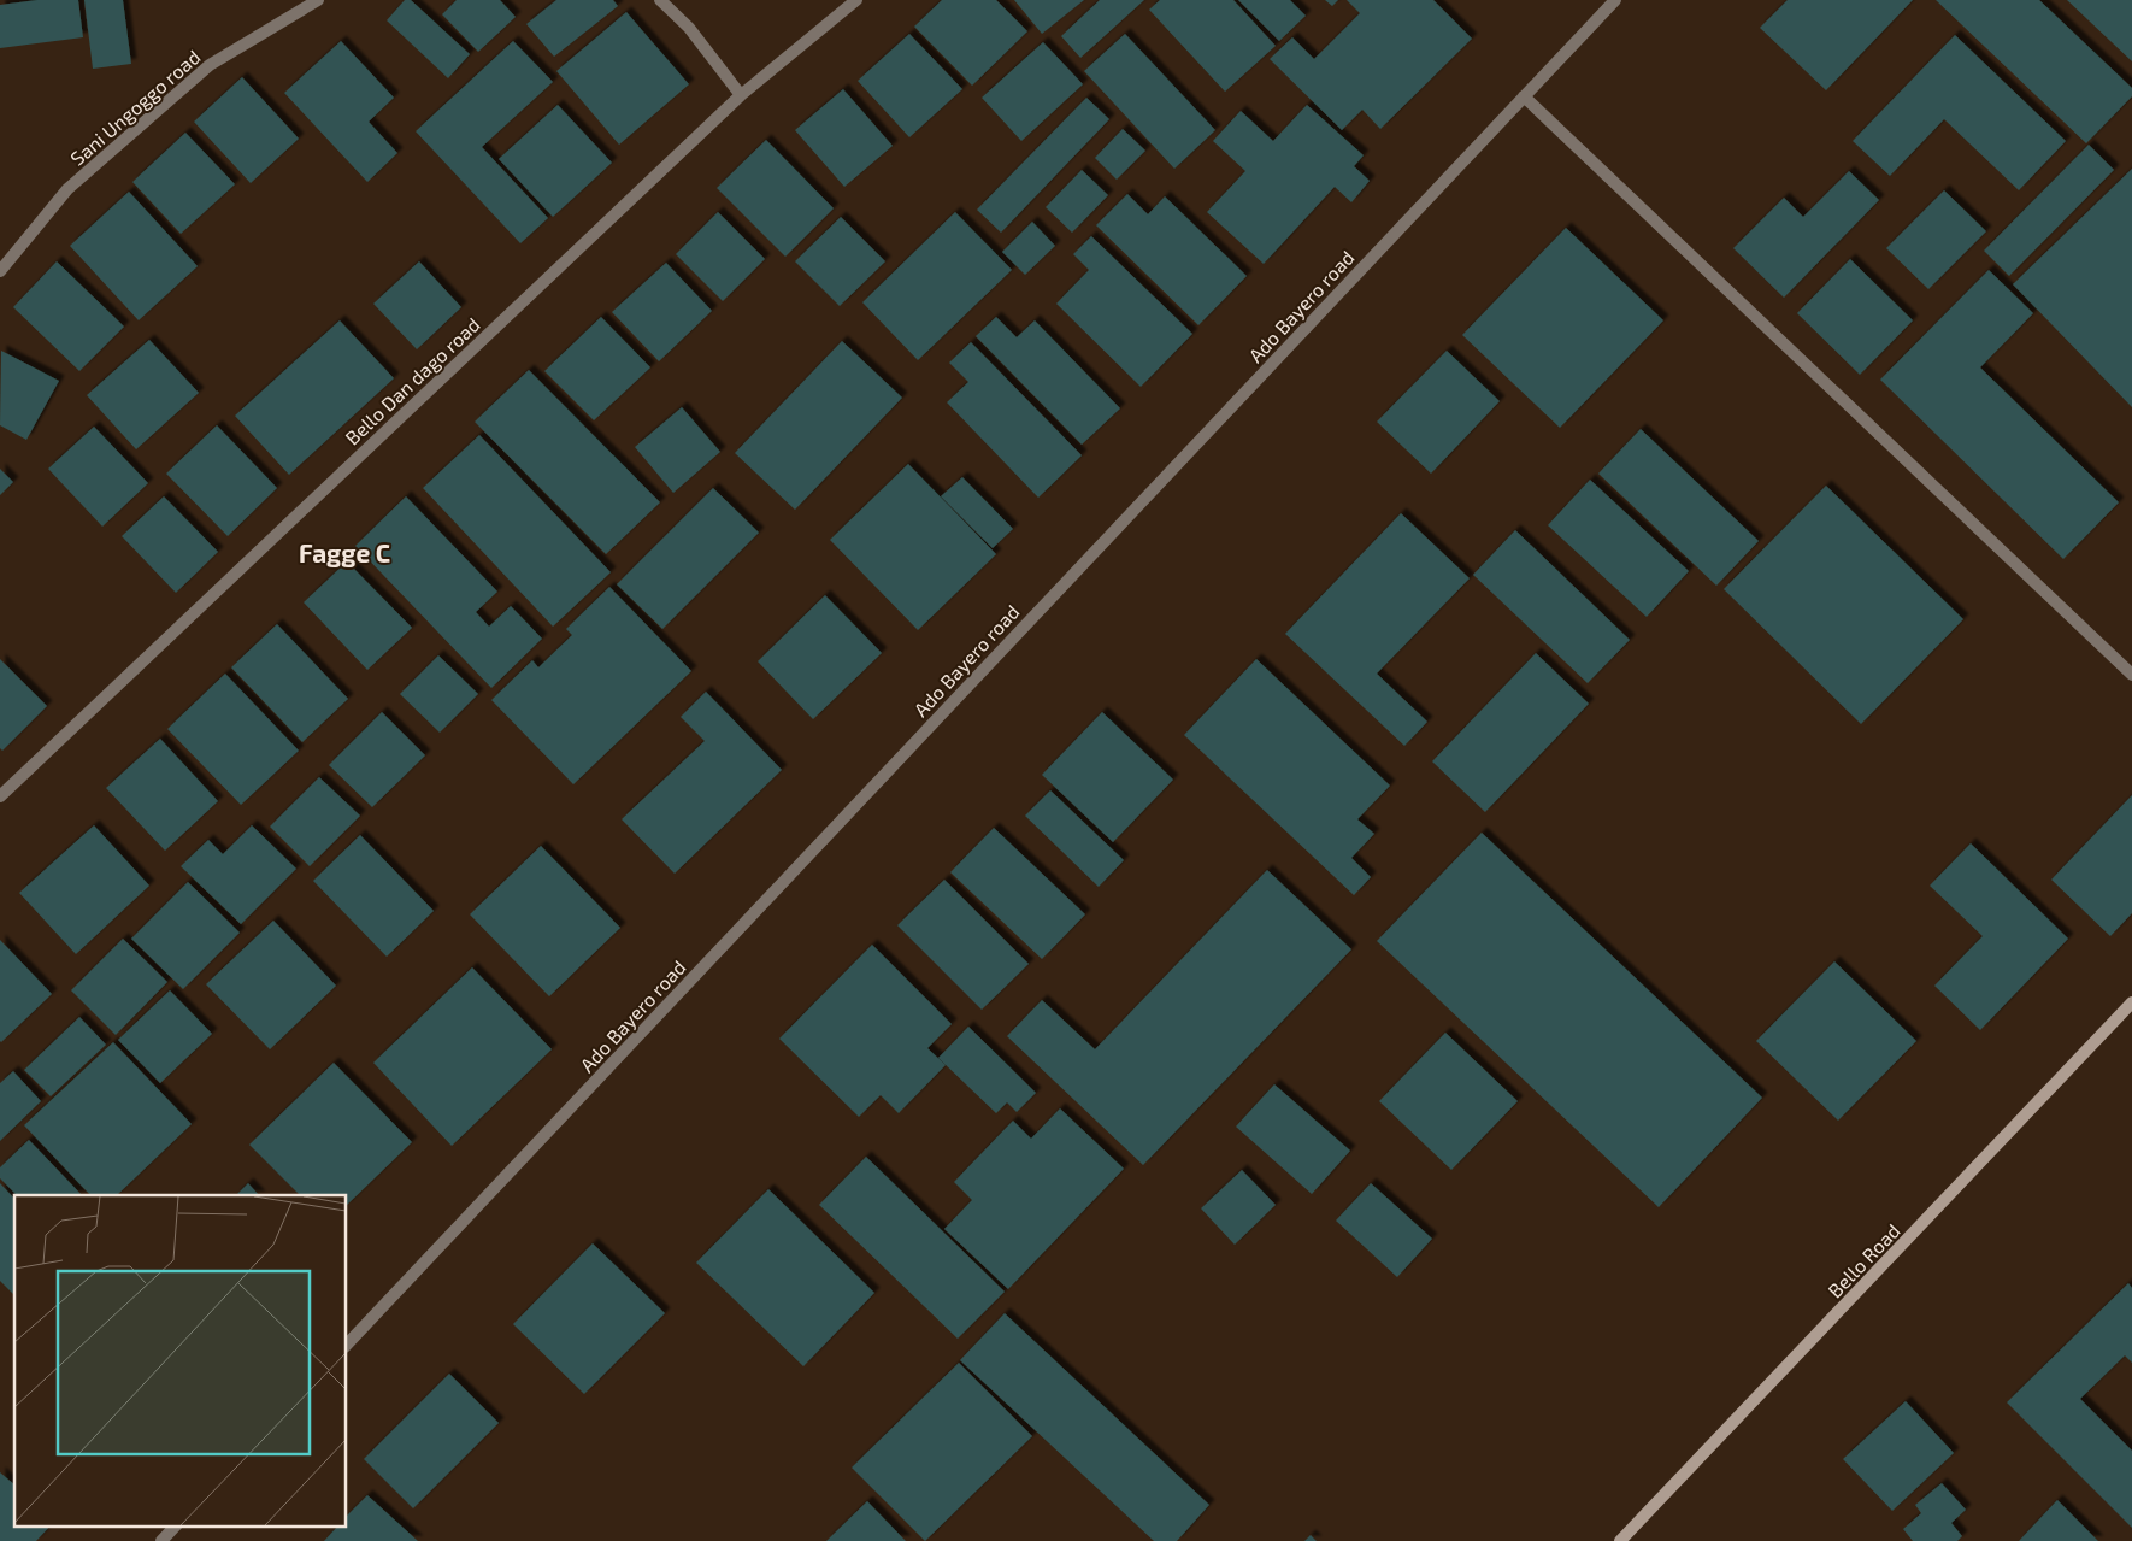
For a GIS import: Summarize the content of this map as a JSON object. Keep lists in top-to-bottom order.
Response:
{
  "streets": {
    "street": [
      "Sani Ungoggo road",
      "Ado Bayero road",
      "Bello Dan dago road",
      "Bello Road"
    ]
  },
  "districts": ["Fagge C"]
}
